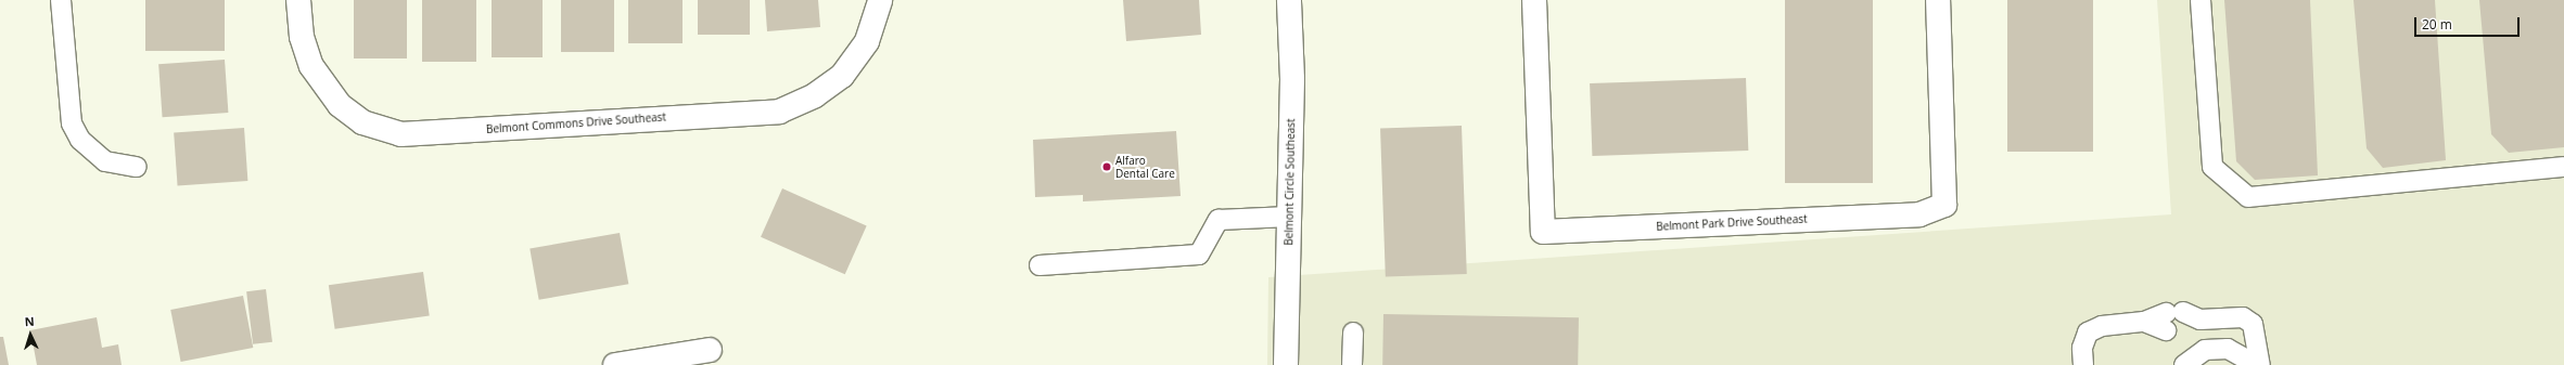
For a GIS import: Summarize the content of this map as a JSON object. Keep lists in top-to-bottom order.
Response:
{
  "streets": {
    "street": ["Belmont Commons Drive Southeast", "Belmont Circle Southeast", "Belmont Park Drive Southeast"]
  },
  "places": ["Alfaro Dental Care"],
  "scale_bar": "20 m",
  "north": "top"
}
